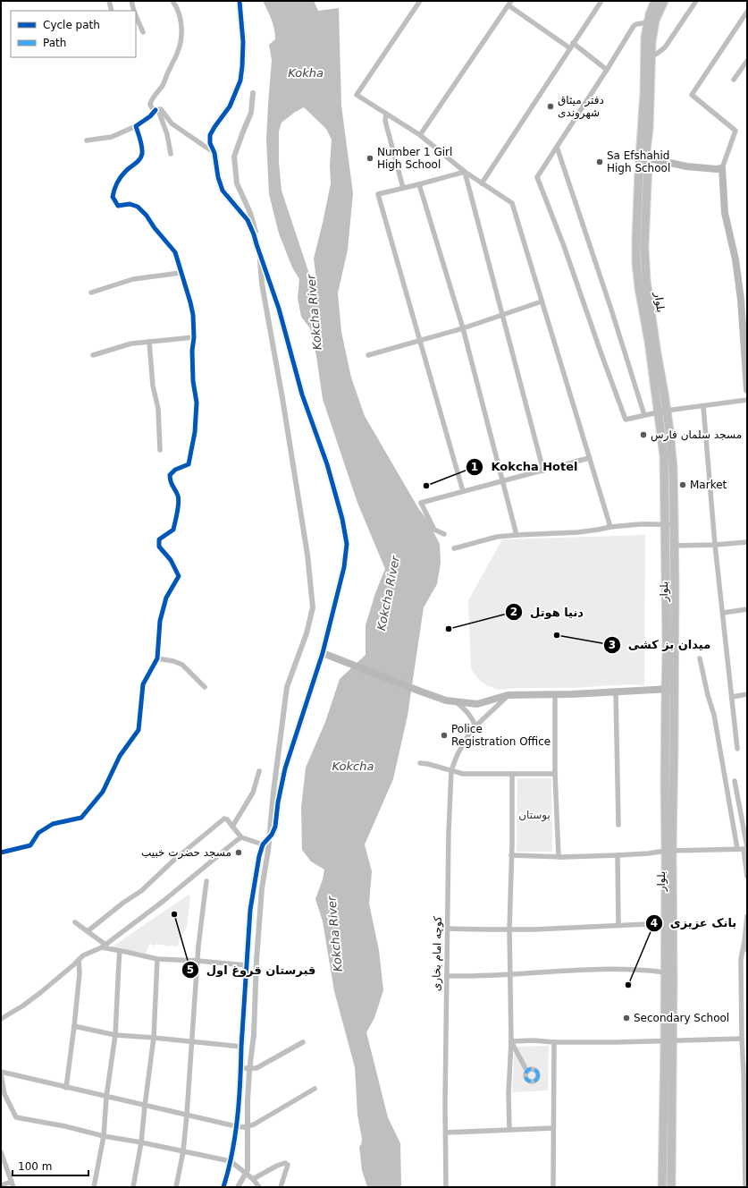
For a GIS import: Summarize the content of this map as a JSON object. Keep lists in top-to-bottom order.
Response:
{
  "streets": {
    "main road": ["بلوار"],
    "street": ["کوچه امام بخاری"]
  },
  "water": ["Kokha", "Kokcha River", "Kokcha"],
  "parks": ["بوستان"],
  "places": [
    "دفتر میثاق شهروندی",
    "Number 1 Girl High School",
    "Sa Efshahid High School",
    "مسجد سلمان فارس",
    "Market",
    "Kokcha Hotel",
    "دنیا هوتل",
    "میدان بز کشی",
    "Police Registration Office",
    "مسجد حضرت خبیب",
    "قبرستان قروغ اول",
    "بانک عزیزی",
    "Secondary School"
  ],
  "legend": ["Cycle path", "Path"],
  "scale_bar": "100 m"
}
